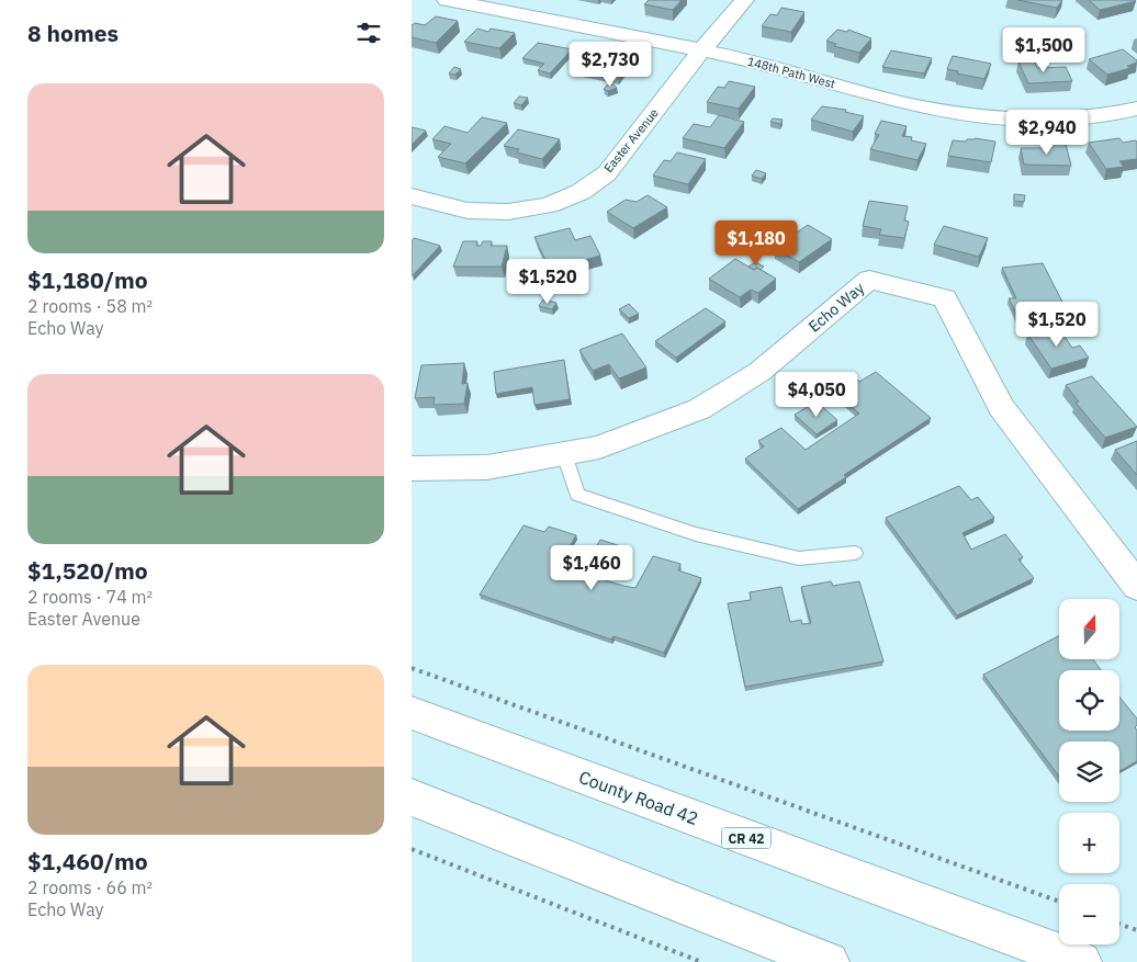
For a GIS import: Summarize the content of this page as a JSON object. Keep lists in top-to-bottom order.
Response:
{
  "streets": {
    "main road": [
      "148th Path West",
      "Easter Avenue",
      "Echo Way",
      "County Road 42",
      "CR 42"
    ]
  },
  "crossings": [
    ["148th Path West", "Easter Avenue"]
  ],
  "north": "top",
  "page": {
    "heading": "8 homes",
    "price": [
      "$1,500",
      "$2,730",
      "$2,940",
      "$1,180",
      "$1,520",
      "$1,520",
      "$4,050",
      "$1,460"
    ],
    "list": [
      {
        "name": "$1,180/mo",
        "note": "2 rooms · 58 m² · Echo Way"
      },
      {
        "name": "$1,520/mo",
        "note": "2 rooms · 74 m² · Easter Avenue"
      },
      {
        "name": "$1,460/mo",
        "note": "2 rooms · 66 m² · Echo Way"
      }
    ],
    "map_buttons": ["+", "−"]
  }
}
